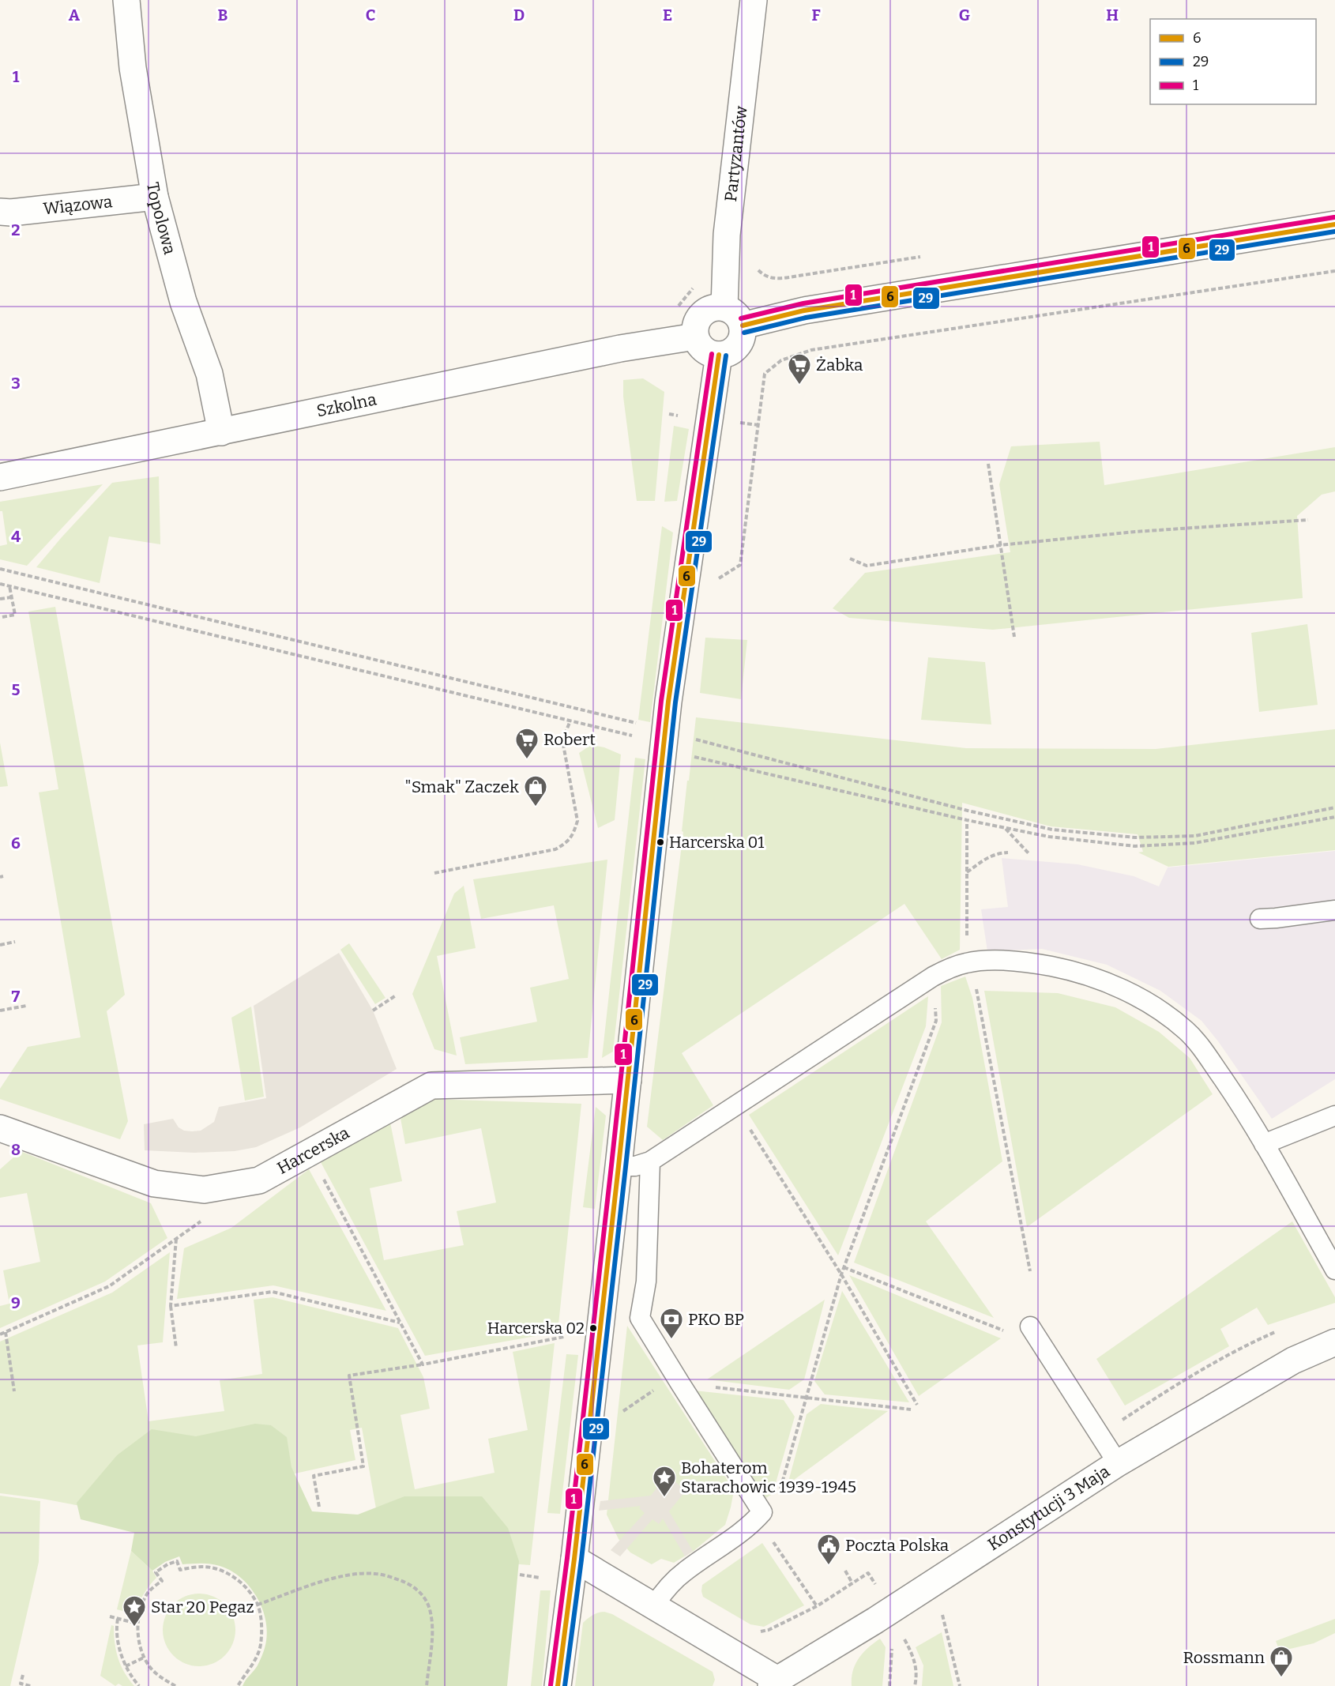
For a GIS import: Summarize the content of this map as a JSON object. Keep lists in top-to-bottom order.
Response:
{
  "streets": {
    "street": [
      "Partyzantów",
      "Wiązowa",
      "Topolowa",
      "Szkolna",
      "Harcerska",
      "Konstytucji 3 Maja"
    ]
  },
  "crossings": [
    ["Partyzantów", "Szkolna"],
    ["Wiązowa", "Topolowa"],
    ["Topolowa", "Szkolna"]
  ],
  "places": {
    "supermarket": ["Żabka", "Robert"],
    "shop": ["\"Smak\" Zaczek", "Rossmann"],
    "other": ["Harcerska 01", "Harcerska 02"],
    "bank": ["PKO BP"],
    "place": ["Bohaterom Starachowic 1939-1945", "Star 20 Pegaz"],
    "public building": ["Poczta Polska"]
  },
  "lines": ["transit line 1", "transit line 6", "transit line 29"],
  "legend": ["6", "29", "1"],
  "grid": {
    "columns": [
      "A",
      "B",
      "C",
      "D",
      "E",
      "F",
      "G",
      "H"
    ],
    "rows": [
      "1",
      "2",
      "3",
      "4",
      "5",
      "6",
      "7",
      "8",
      "9"
    ]
  }
}
